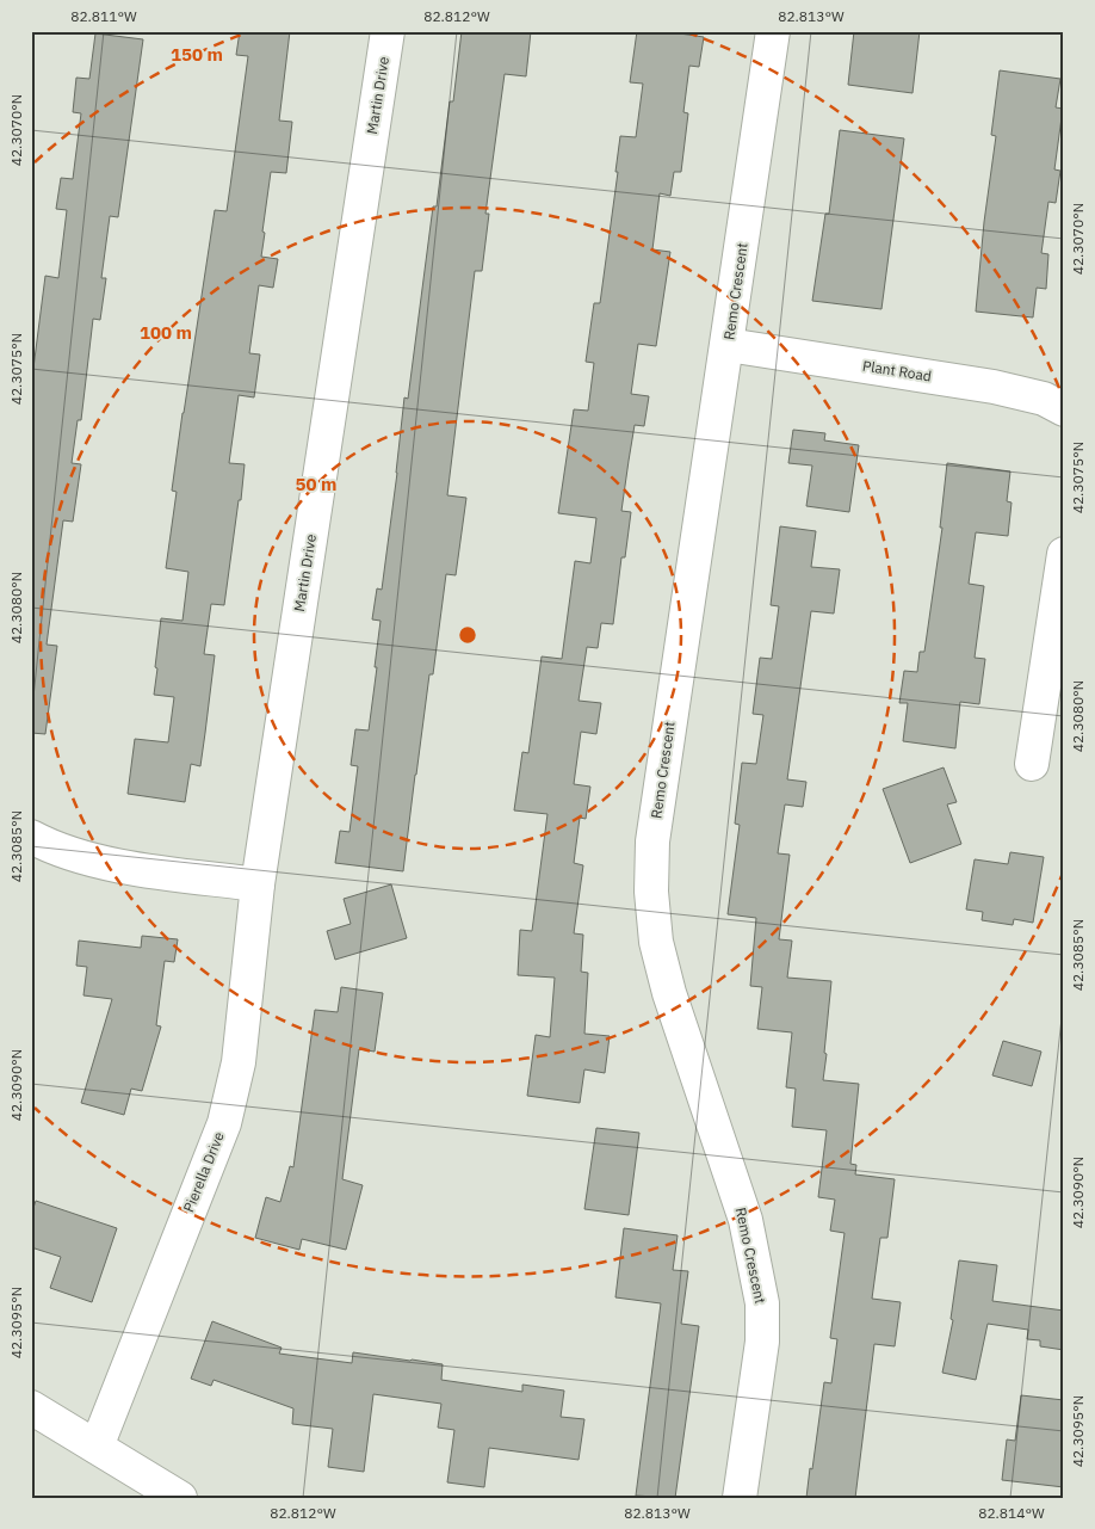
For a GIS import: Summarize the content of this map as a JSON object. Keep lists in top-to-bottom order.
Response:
{
  "streets": {
    "street": [
      "Martin Drive",
      "Remo Crescent",
      "Plant Road",
      "Pierella Drive"
    ]
  },
  "crossings": [
    ["Martin Drive", "Pierella Drive"],
    ["Remo Crescent", "Plant Road"]
  ],
  "coordinates": [
    "82.811°W",
    "82.812°W",
    "82.813°W",
    "42.3070°N",
    "42.3075°N",
    "42.3080°N",
    "42.3085°N",
    "42.3090°N",
    "42.3095°N",
    "82.814°W"
  ],
  "rings": ["150 m", "100 m", "50 m"]
}
